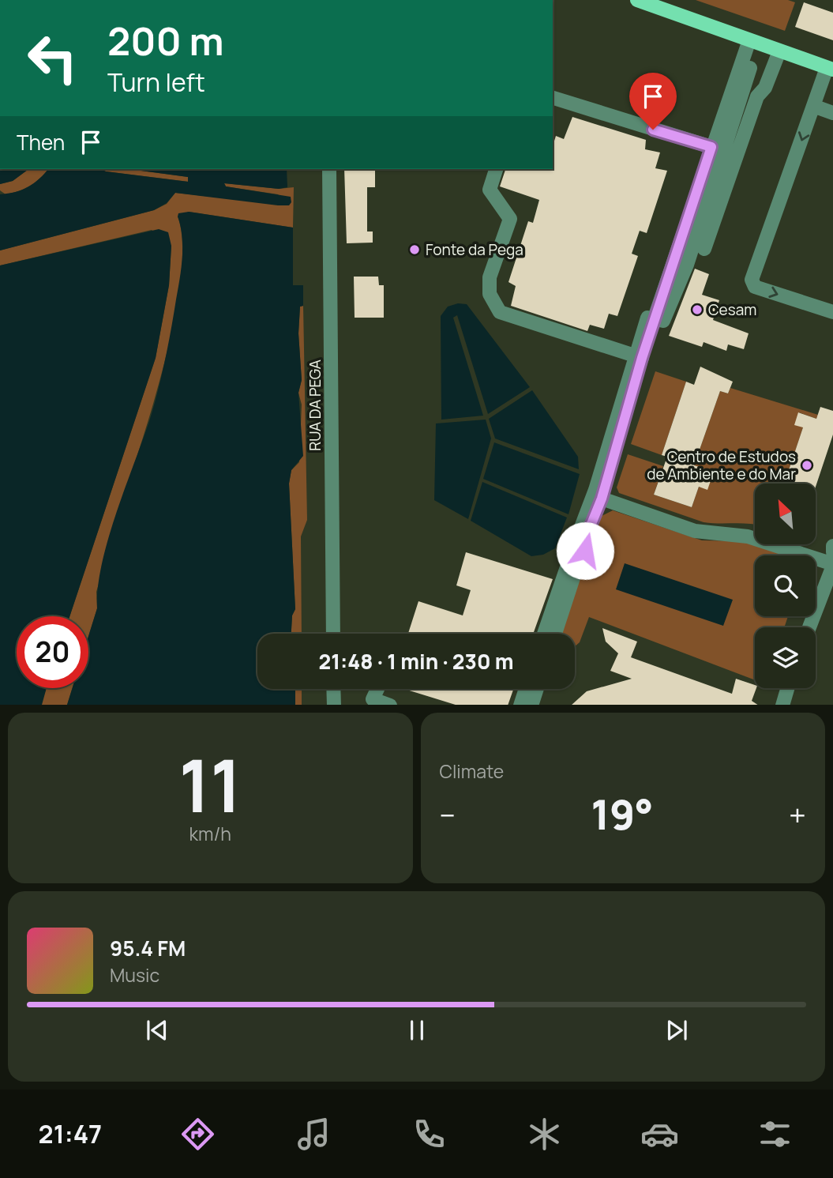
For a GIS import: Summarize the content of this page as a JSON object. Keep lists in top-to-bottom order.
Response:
{
  "streets": {
    "street": ["RUA DA PEGA"]
  },
  "places": ["Fonte da Pega", "Cesam", "Centro de Estudos de Ambiente e do Mar"],
  "north": "top left",
  "page": {
    "turn": ["200 m", "Turn left"],
    "then": "Then",
    "limit": "20",
    "trip": "21:48 · 1 min · 230 m",
    "tile": [
      ["11", "km/h"],
      "Climate"
    ],
    "heat": ["−", "19°", "+"],
    "song": ["95.4 FM", "Music"],
    "tabs": "21:47"
  }
}
